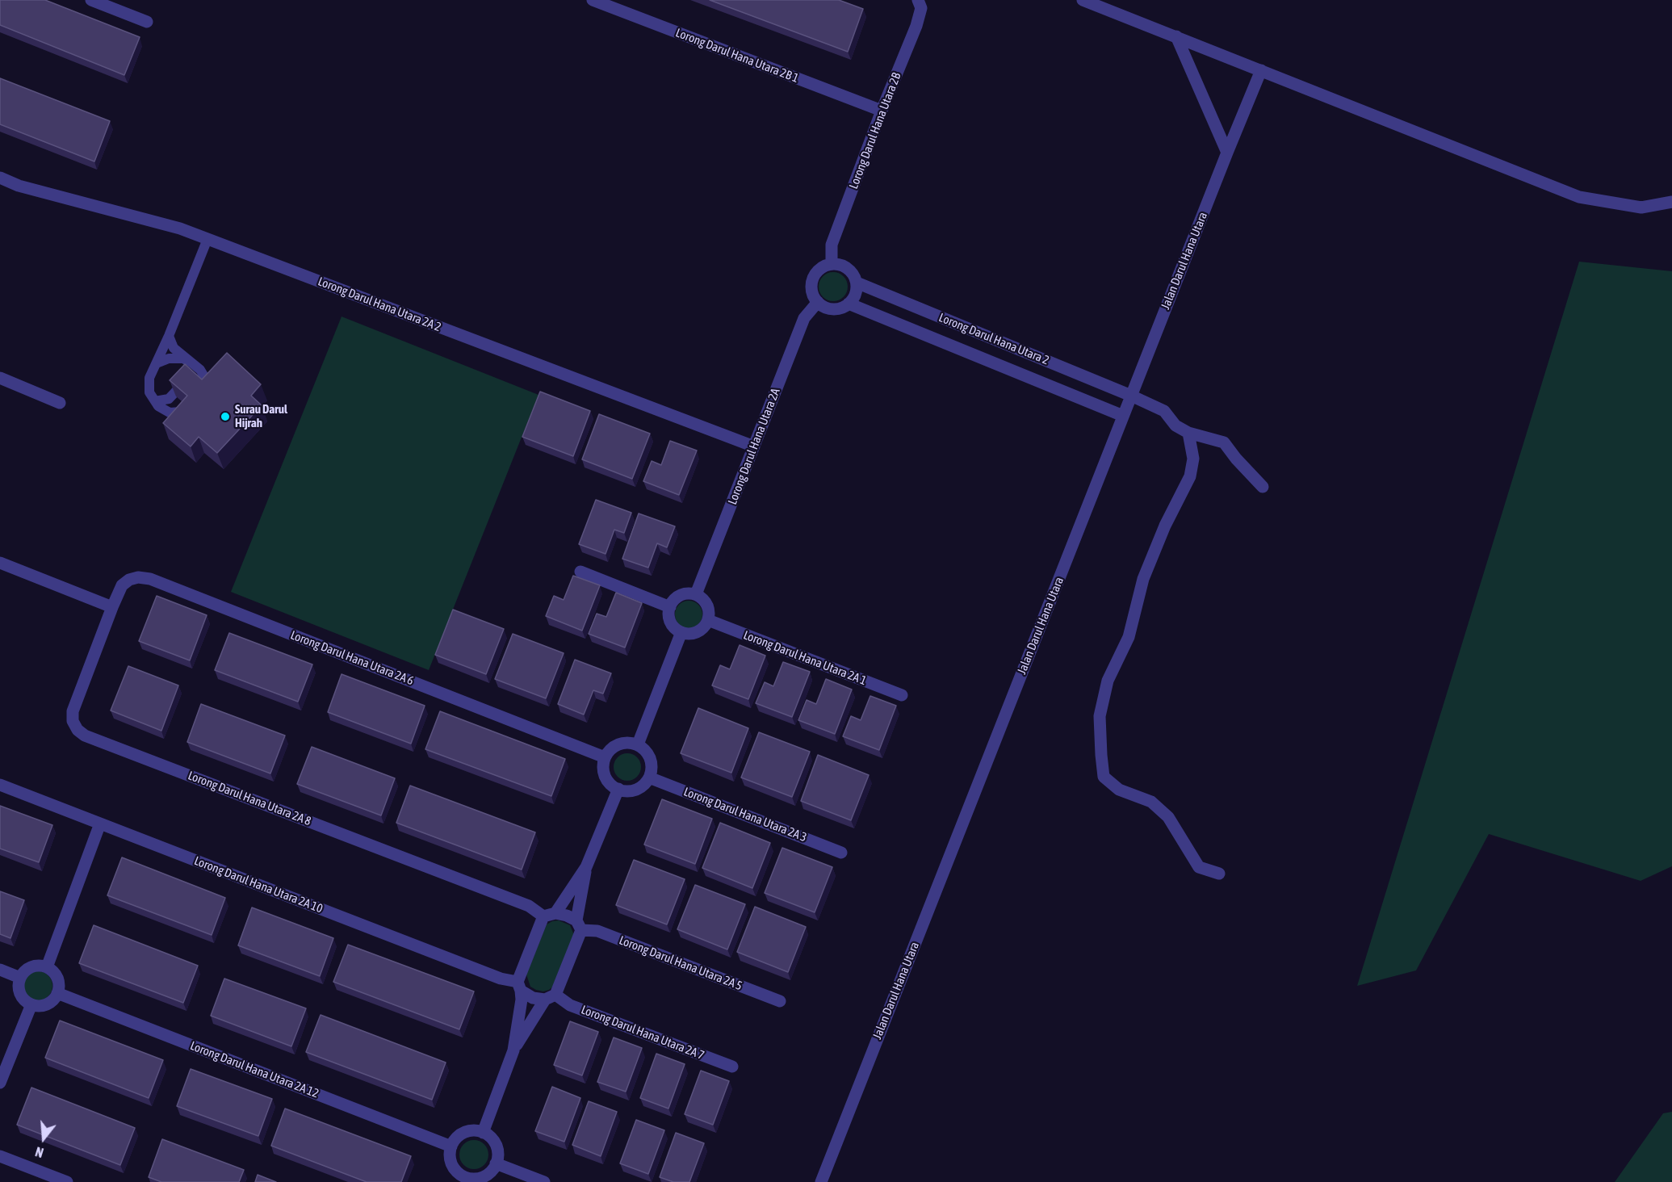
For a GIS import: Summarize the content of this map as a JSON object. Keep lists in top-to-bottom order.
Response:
{
  "streets": {
    "street": [
      "Lorong Darul Hana Utara 2B 1",
      "Lorong Darul Hana Utara 2B",
      "Jalan Darul Hana Utara",
      "Lorong Darul Hana Utara 2A 2",
      "Lorong Darul Hana Utara 2",
      "Lorong Darul Hana Utara 2A",
      "Lorong Darul Hana Utara 2A 6",
      "Lorong Darul Hana Utara 2A 1",
      "Lorong Darul Hana Utara 2A 8",
      "Lorong Darul Hana Utara 2A 3",
      "Lorong Darul Hana Utara 2A 10",
      "Lorong Darul Hana Utara 2A 5",
      "Lorong Darul Hana Utara 2A 7",
      "Lorong Darul Hana Utara 2A 12"
    ]
  },
  "crossings": [
    ["Lorong Darul Hana Utara 2B 1", "Lorong Darul Hana Utara 2B"],
    ["Lorong Darul Hana Utara 2B", "Lorong Darul Hana Utara 2"],
    ["Lorong Darul Hana Utara 2B", "Lorong Darul Hana Utara 2A"],
    ["Jalan Darul Hana Utara", "Lorong Darul Hana Utara 2"],
    ["Lorong Darul Hana Utara 2A 2", "Lorong Darul Hana Utara 2A"],
    ["Lorong Darul Hana Utara 2", "Lorong Darul Hana Utara 2A"],
    ["Lorong Darul Hana Utara 2A", "Lorong Darul Hana Utara 2A 1"],
    ["Lorong Darul Hana Utara 2A 6", "Lorong Darul Hana Utara 2A 8"],
    ["Lorong Darul Hana Utara 2A 6", "Lorong Darul Hana Utara 2A 3"],
    ["Lorong Darul Hana Utara 2A 10", "Lorong Darul Hana Utara 2A 7"]
  ],
  "places": ["Surau Darul Hijrah"],
  "north": "bottom"
}
